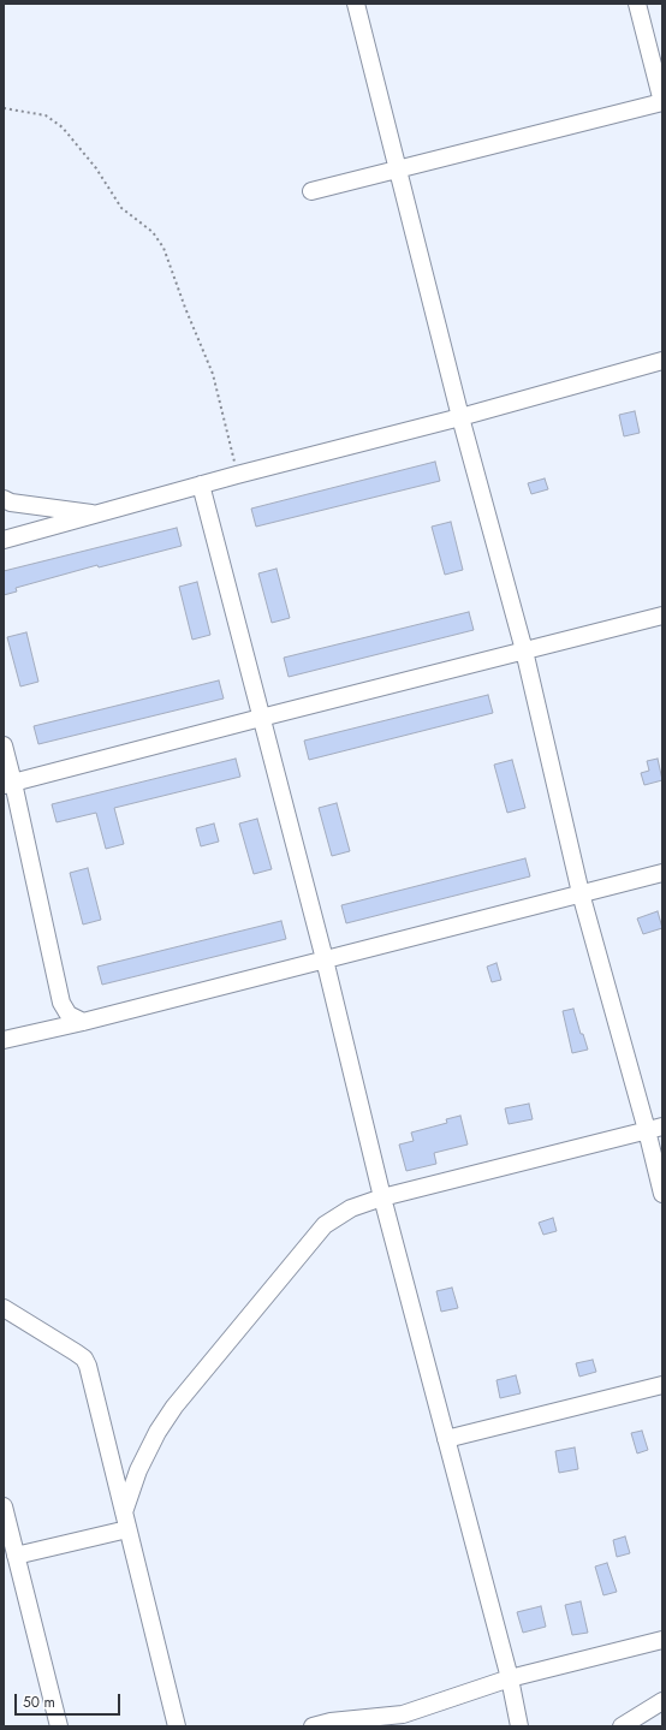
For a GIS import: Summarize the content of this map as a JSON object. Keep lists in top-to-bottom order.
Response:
{
  "scale_bar": "50 m"
}
